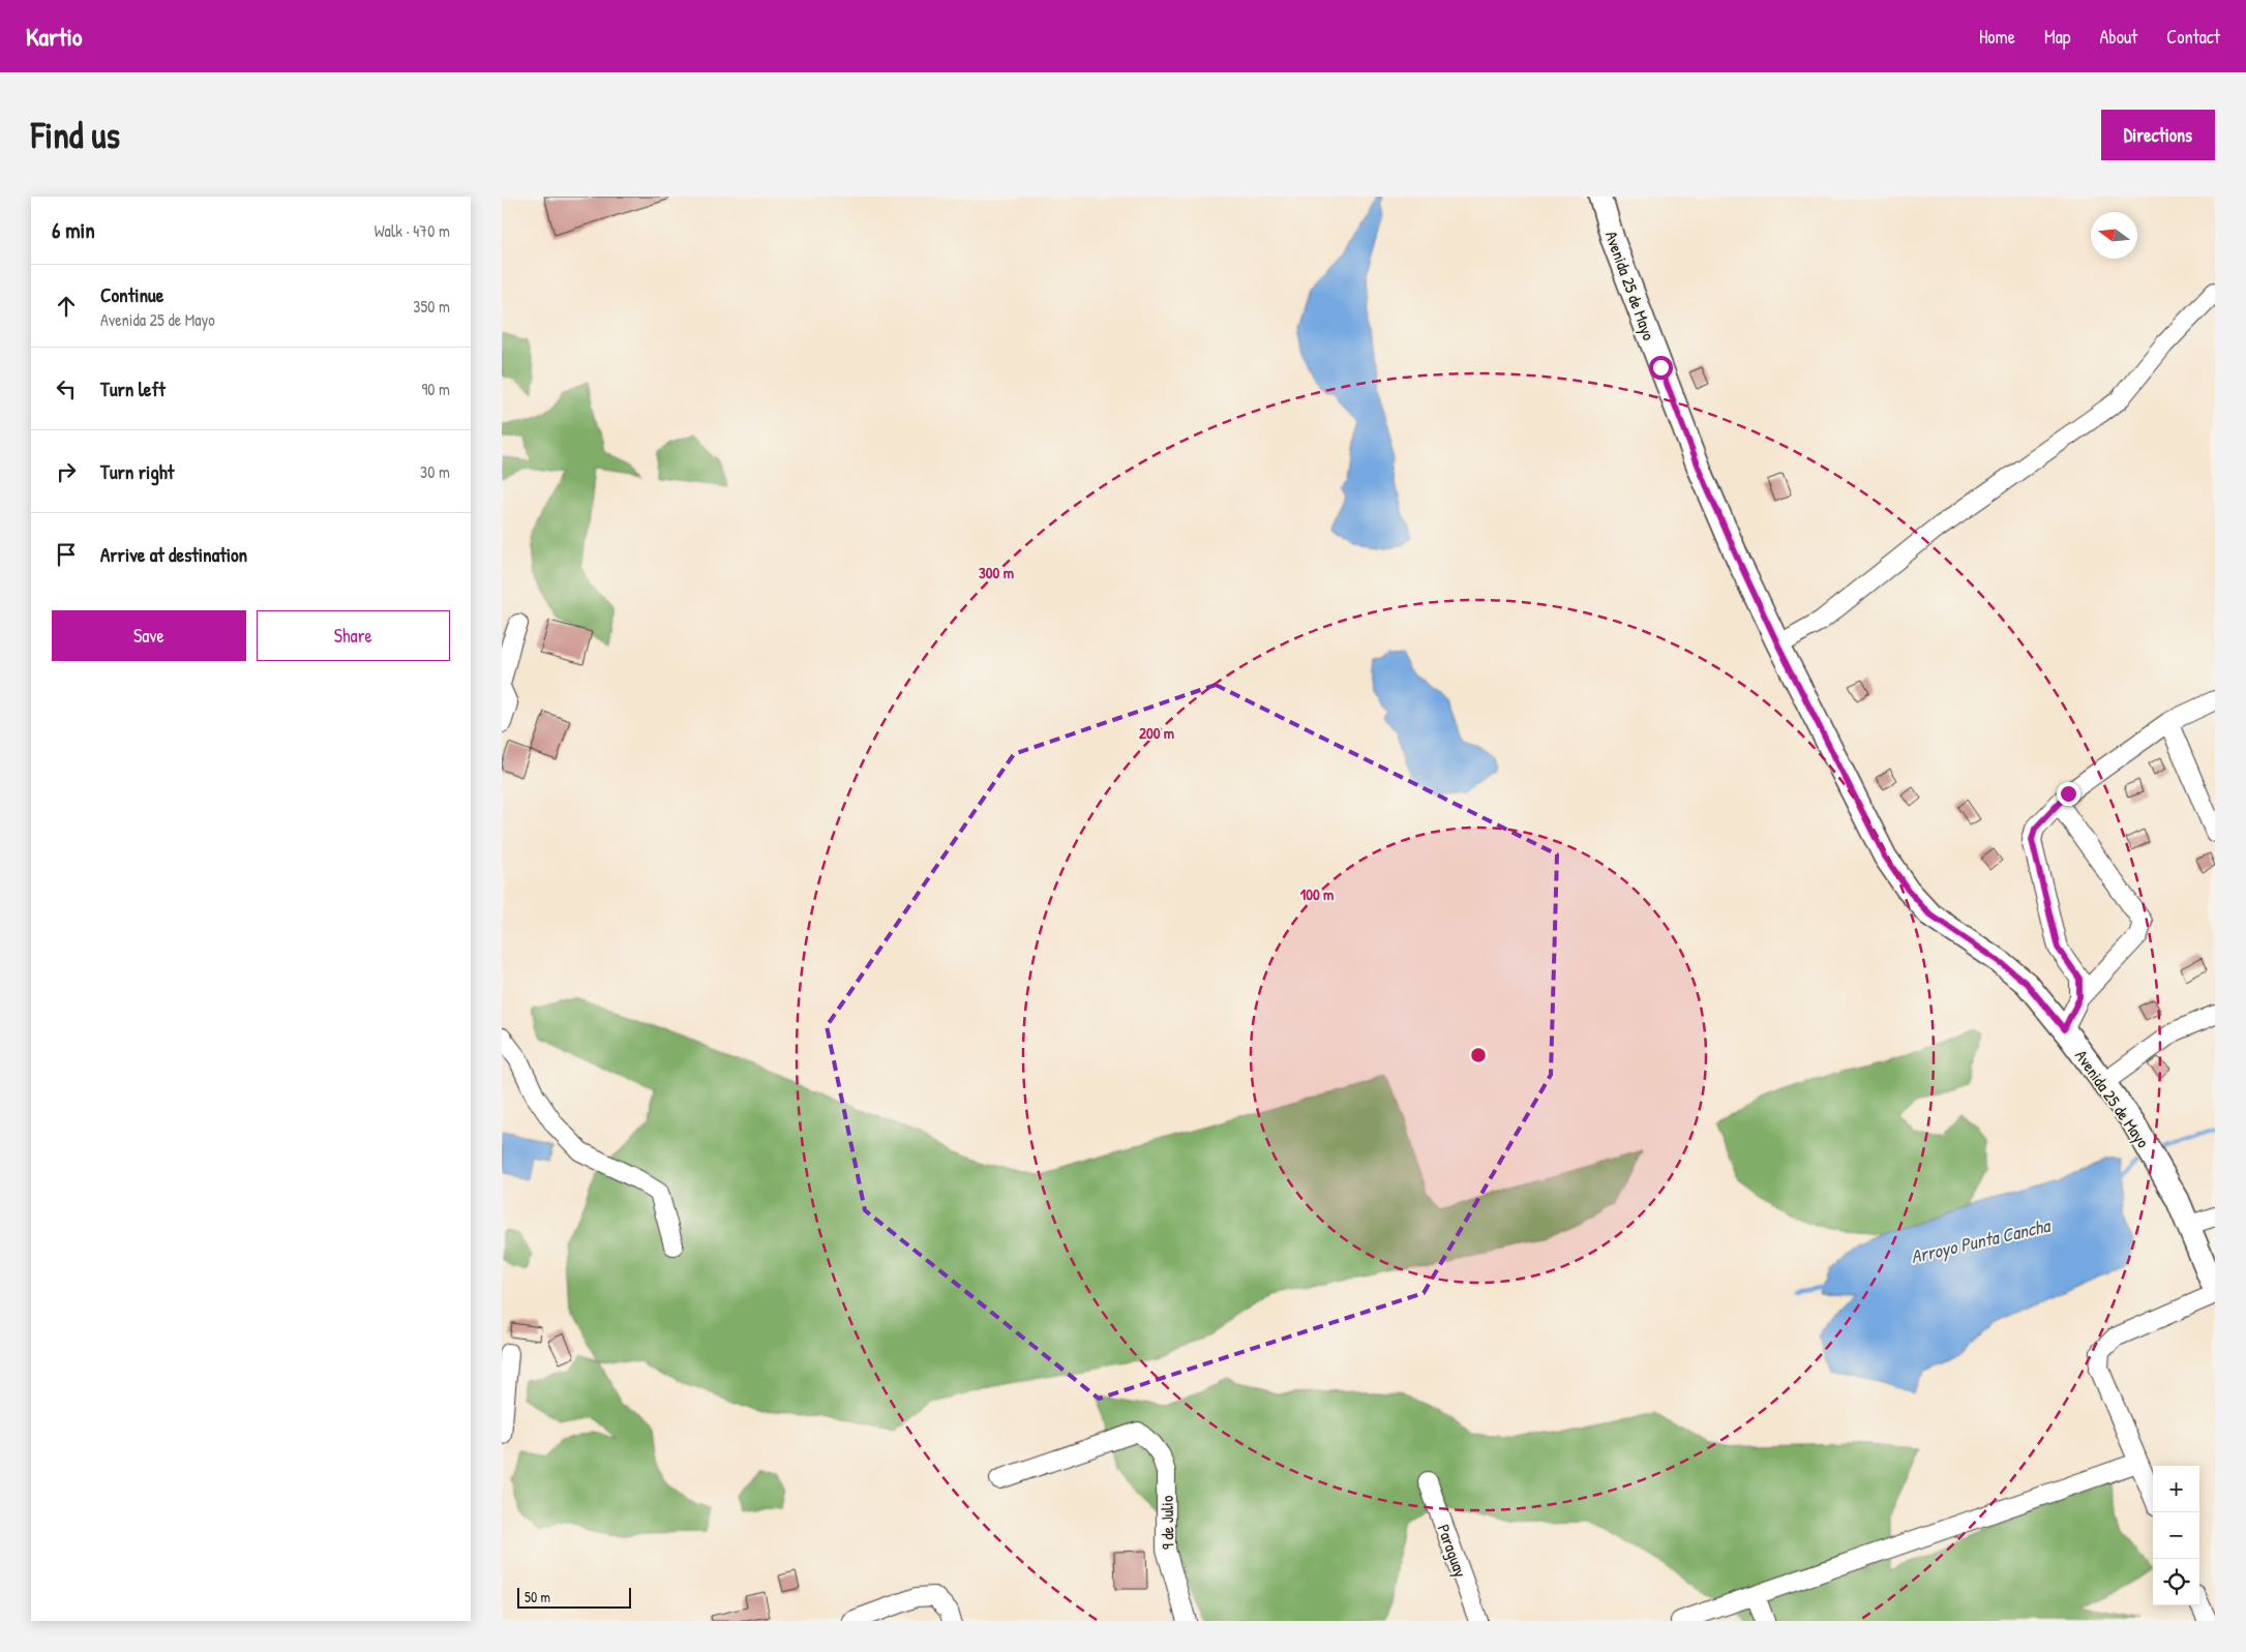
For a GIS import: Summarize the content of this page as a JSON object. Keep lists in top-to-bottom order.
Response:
{
  "streets": {
    "main road": ["Avenida 25 de Mayo"],
    "street": ["9 de Julio", "Paraguay"]
  },
  "water": ["Arroyo Punta Cancha"],
  "scale_bar": "50 m",
  "north": "left",
  "page": {
    "header": "Kartio",
    "nav": [
      "Home",
      "Map",
      "About",
      "Contact"
    ],
    "buttons": [
      "Directions",
      ["Save", "Share"]
    ],
    "title": "Find us",
    "heading": ["6 min", "Walk · 470 m"],
    "list": [
      ["Continue", "Avenida 25 de Mayo", "350 m"],
      ["Turn left", "90 m"],
      ["Turn right", "30 m"],
      "Arrive at destination"
    ],
    "map_buttons": ["+", "−"],
    "scale": "50 m"
  },
  "rings": ["300 m", "200 m", "100 m"]
}
